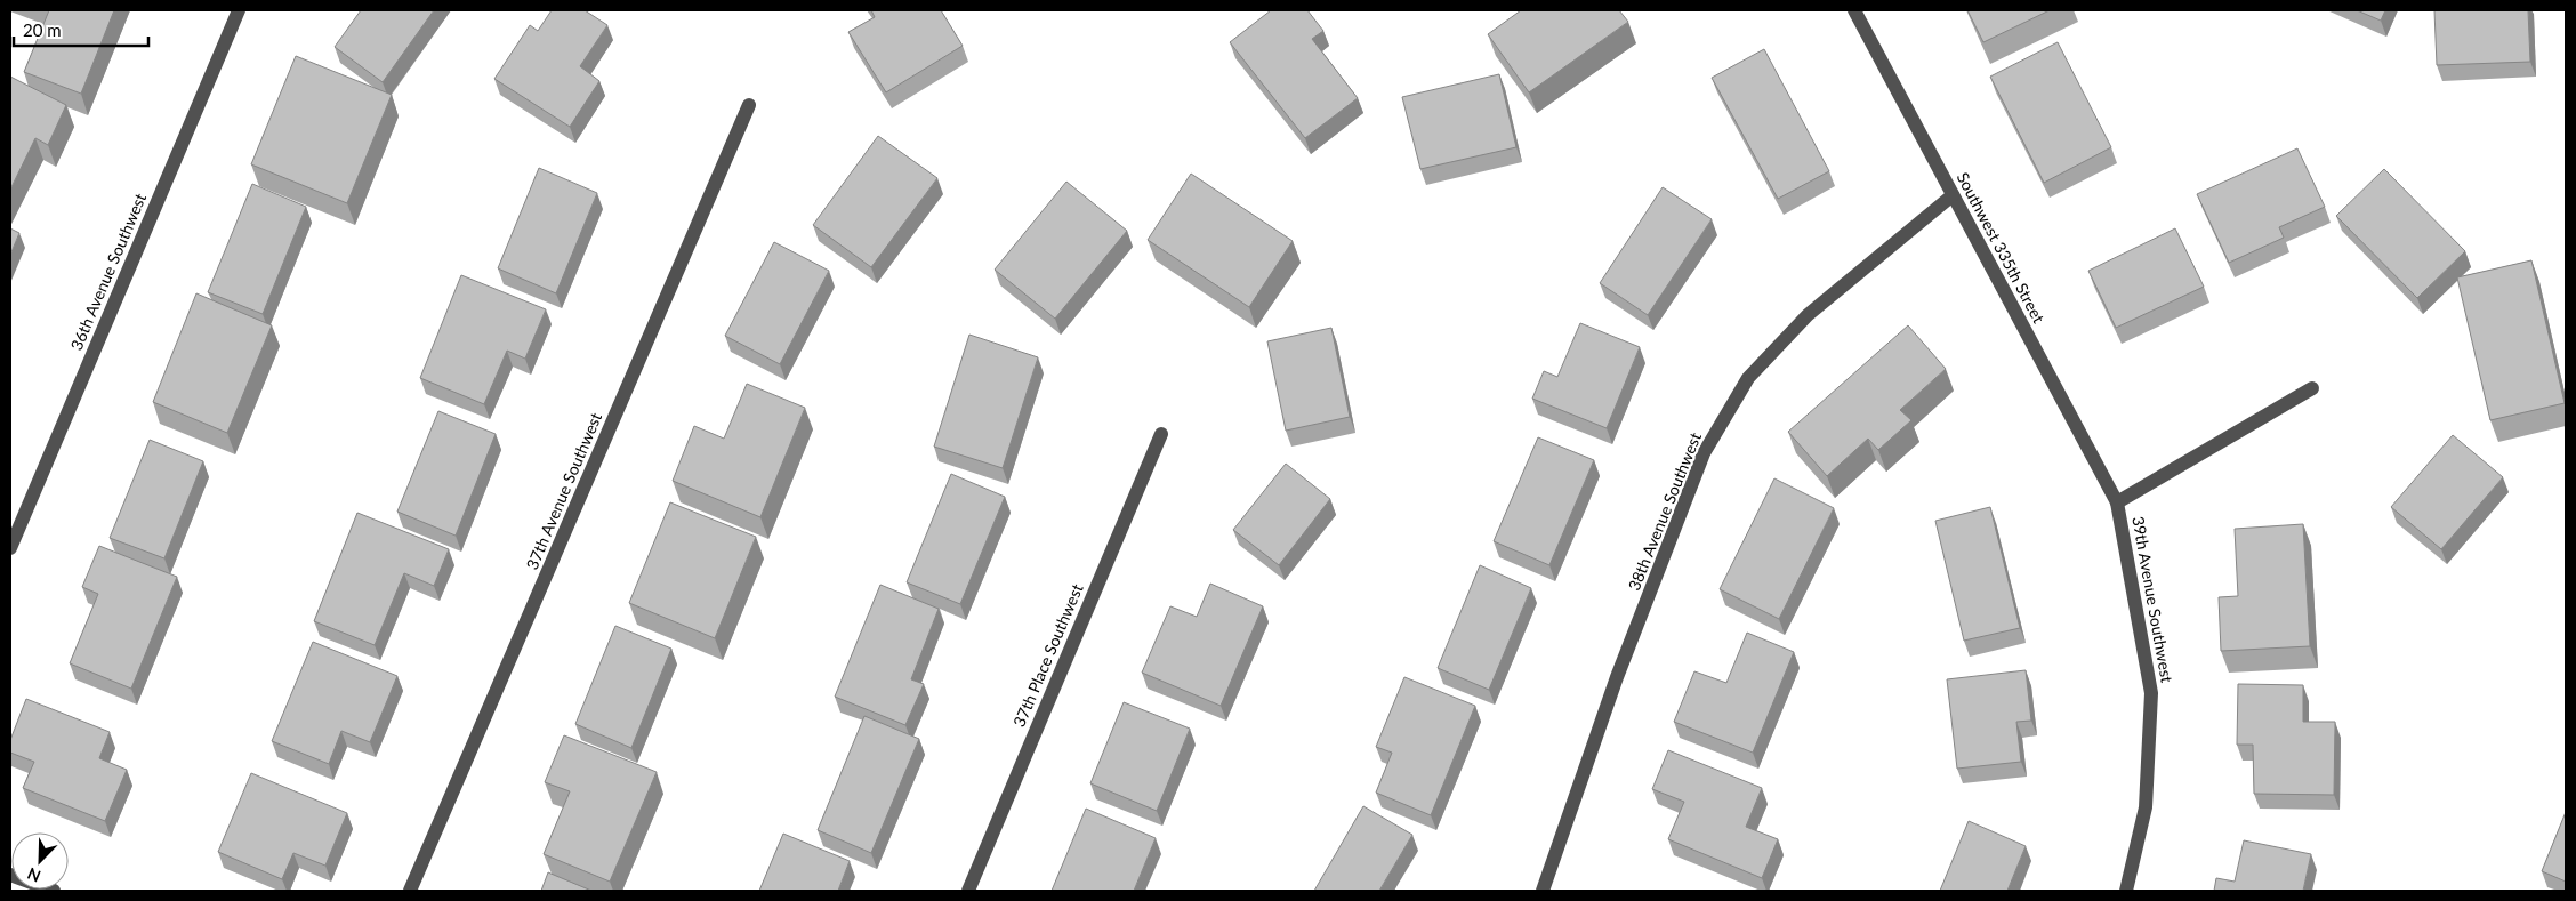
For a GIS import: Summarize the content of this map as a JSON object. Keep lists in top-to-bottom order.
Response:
{
  "streets": {
    "street": [
      "Southwest 335th Street",
      "36th Avenue Southwest",
      "37th Avenue Southwest",
      "38th Avenue Southwest",
      "39th Avenue Southwest",
      "37th Place Southwest"
    ]
  },
  "crossings": [
    ["Southwest 335th Street", "38th Avenue Southwest"],
    ["Southwest 335th Street", "39th Avenue Southwest"]
  ],
  "scale_bar": "20 m",
  "north": "bottom left"
}
